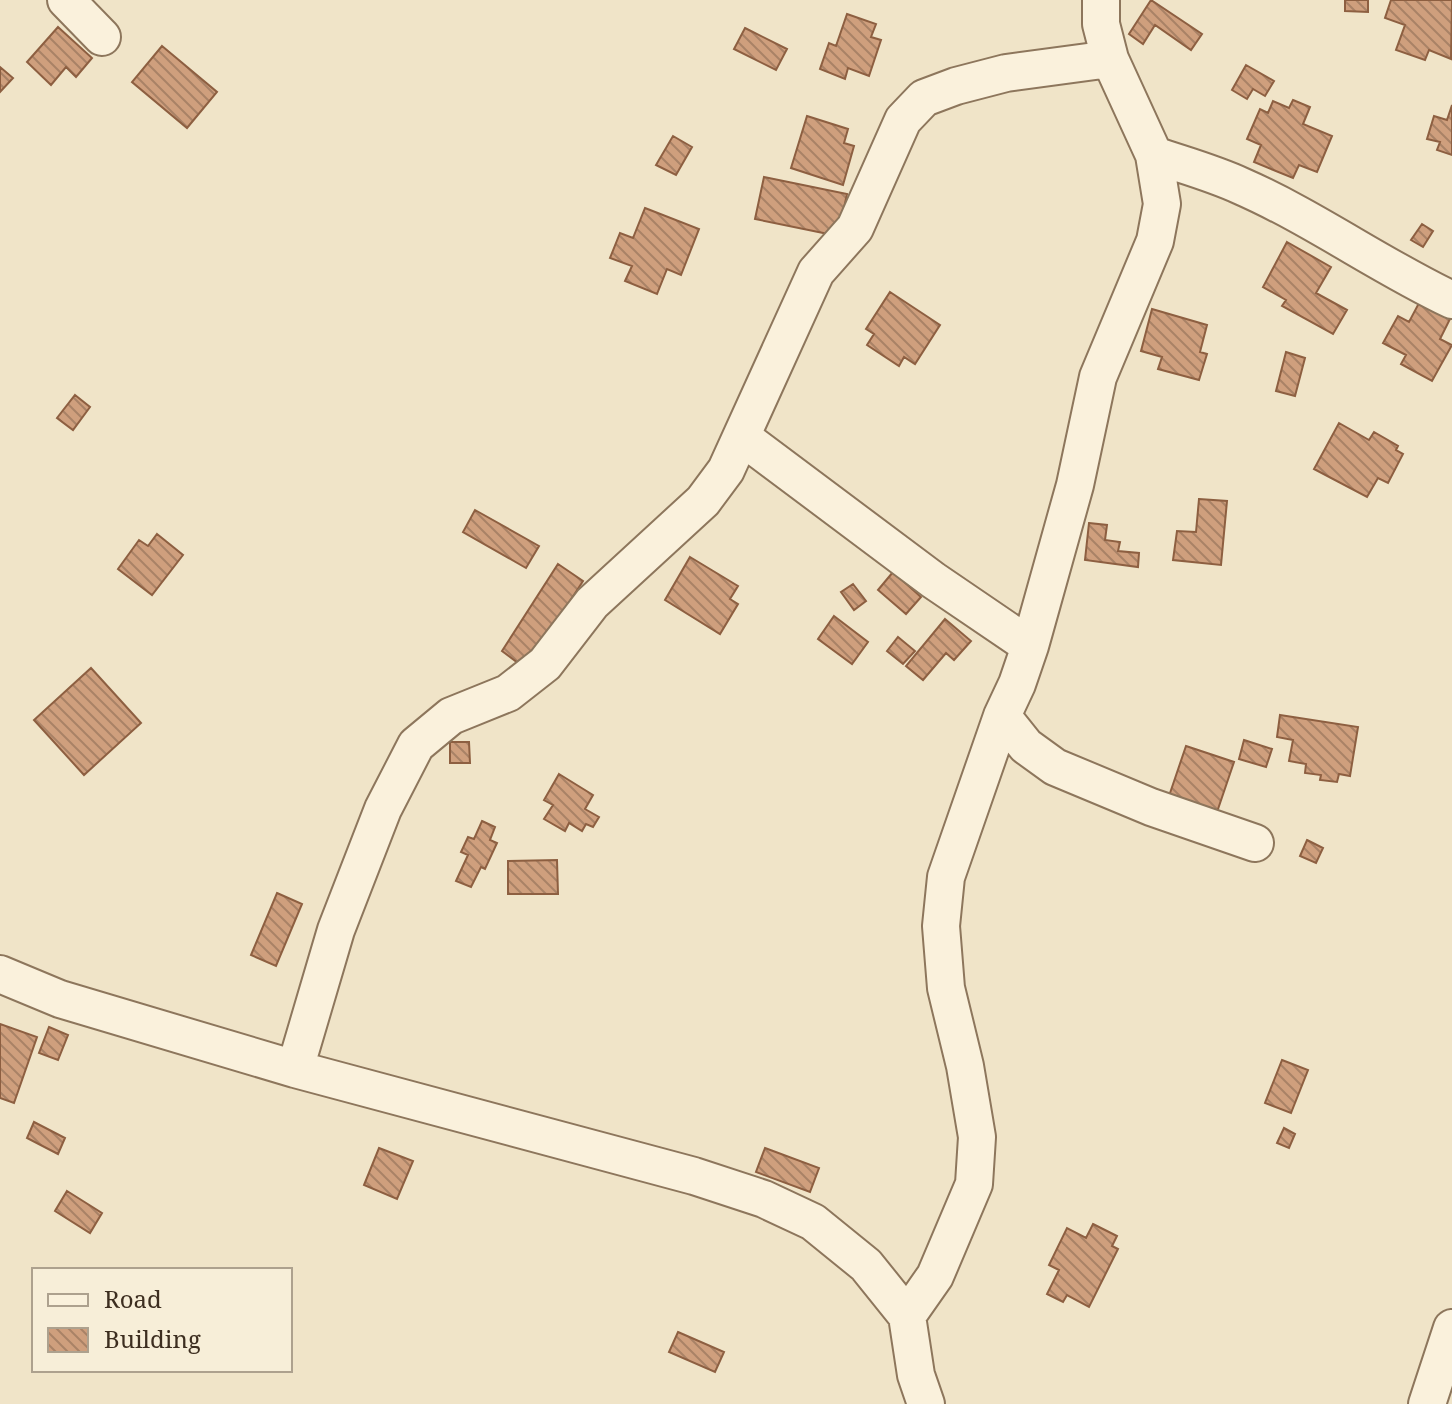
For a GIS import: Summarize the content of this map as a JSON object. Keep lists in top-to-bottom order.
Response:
{
  "legend": ["Road", "Building"]
}
